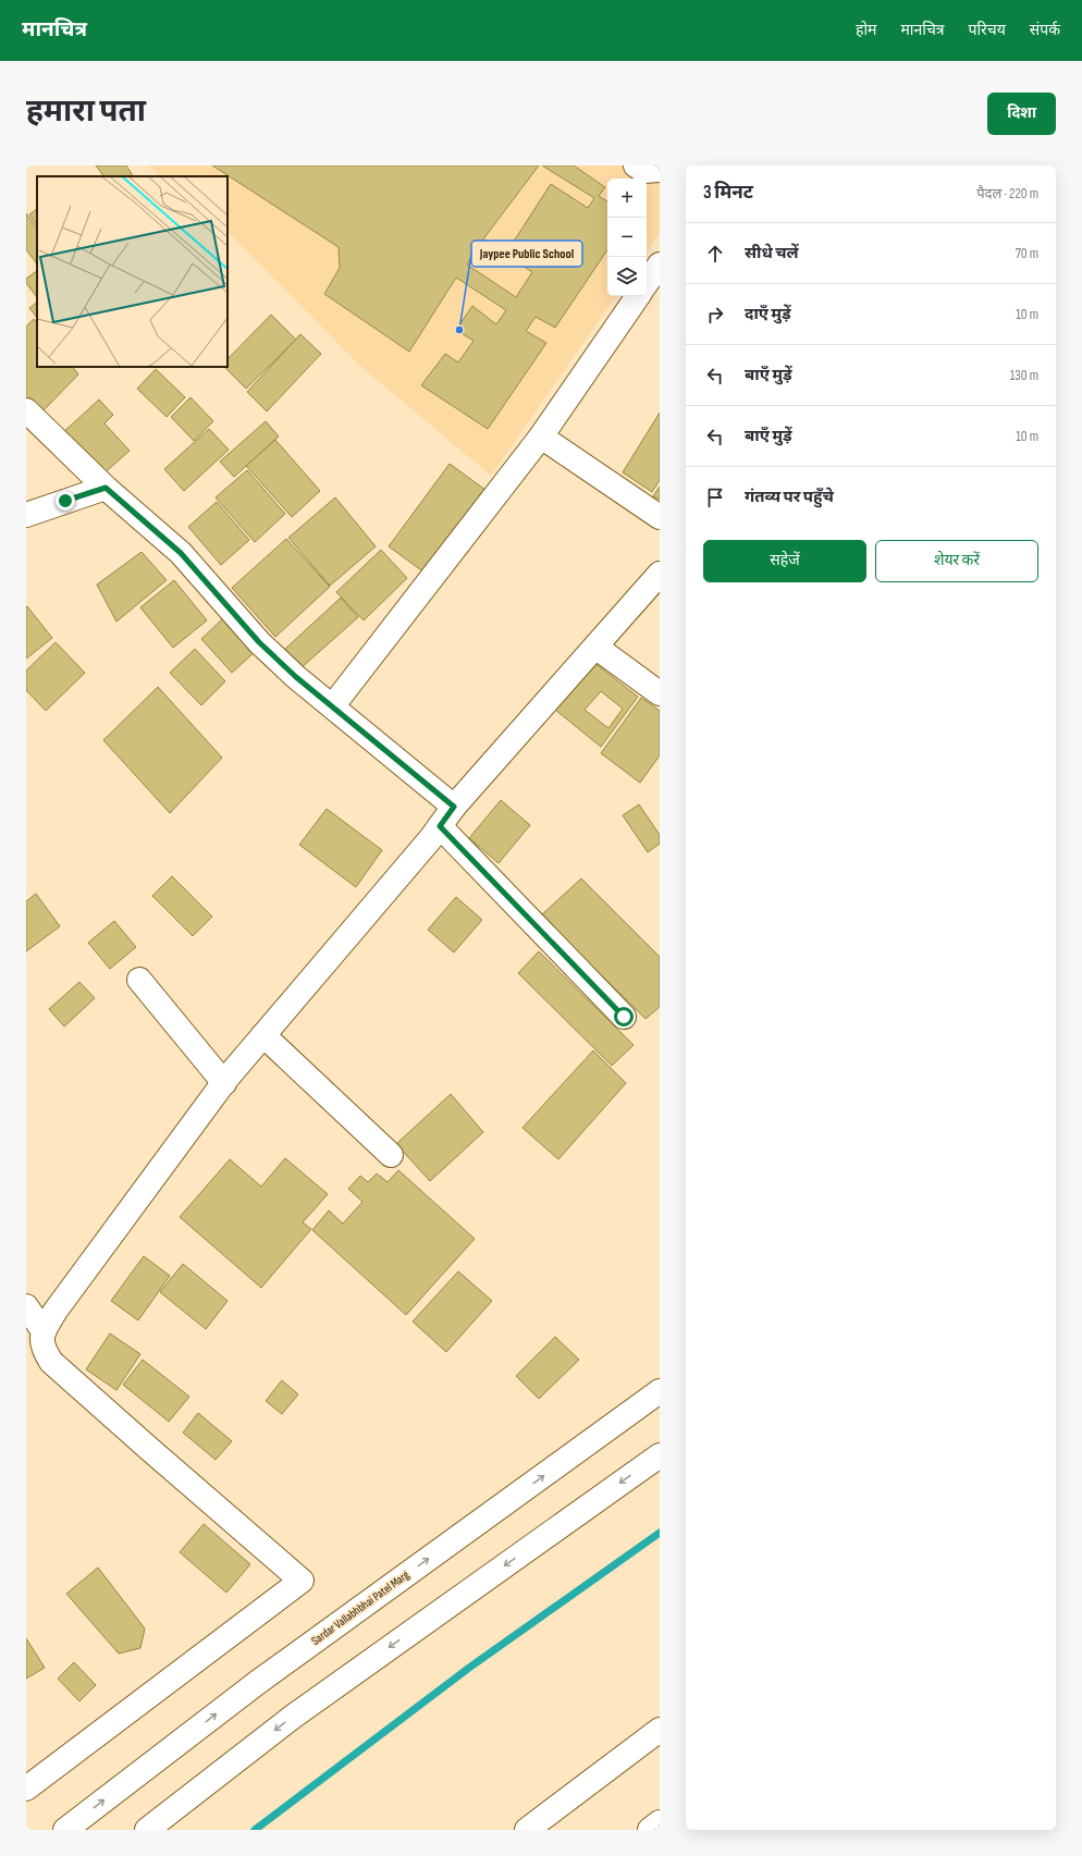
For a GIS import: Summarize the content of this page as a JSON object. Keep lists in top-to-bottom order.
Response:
{
  "streets": {
    "main road": ["Sardar Vallabhbhai Patel Marg"]
  },
  "places": ["Jaypee Public School"],
  "page": {
    "header": "मानचित्र",
    "nav": [
      "होम",
      "मानचित्र",
      "परिचय",
      "संपर्क"
    ],
    "buttons": [
      "दिशा",
      ["सहेजें", "शेयर करें"]
    ],
    "title": "हमारा पता",
    "heading": ["3 मिनट", "पैदल · 220 m"],
    "map_buttons": ["+", "−"],
    "list": [
      ["सीधे चलें", "70 m"],
      ["दाएँ मुड़ें", "10 m"],
      ["बाएँ मुड़ें", "130 m"],
      ["बाएँ मुड़ें", "10 m"],
      "गंतव्य पर पहुँचे"
    ]
  }
}
